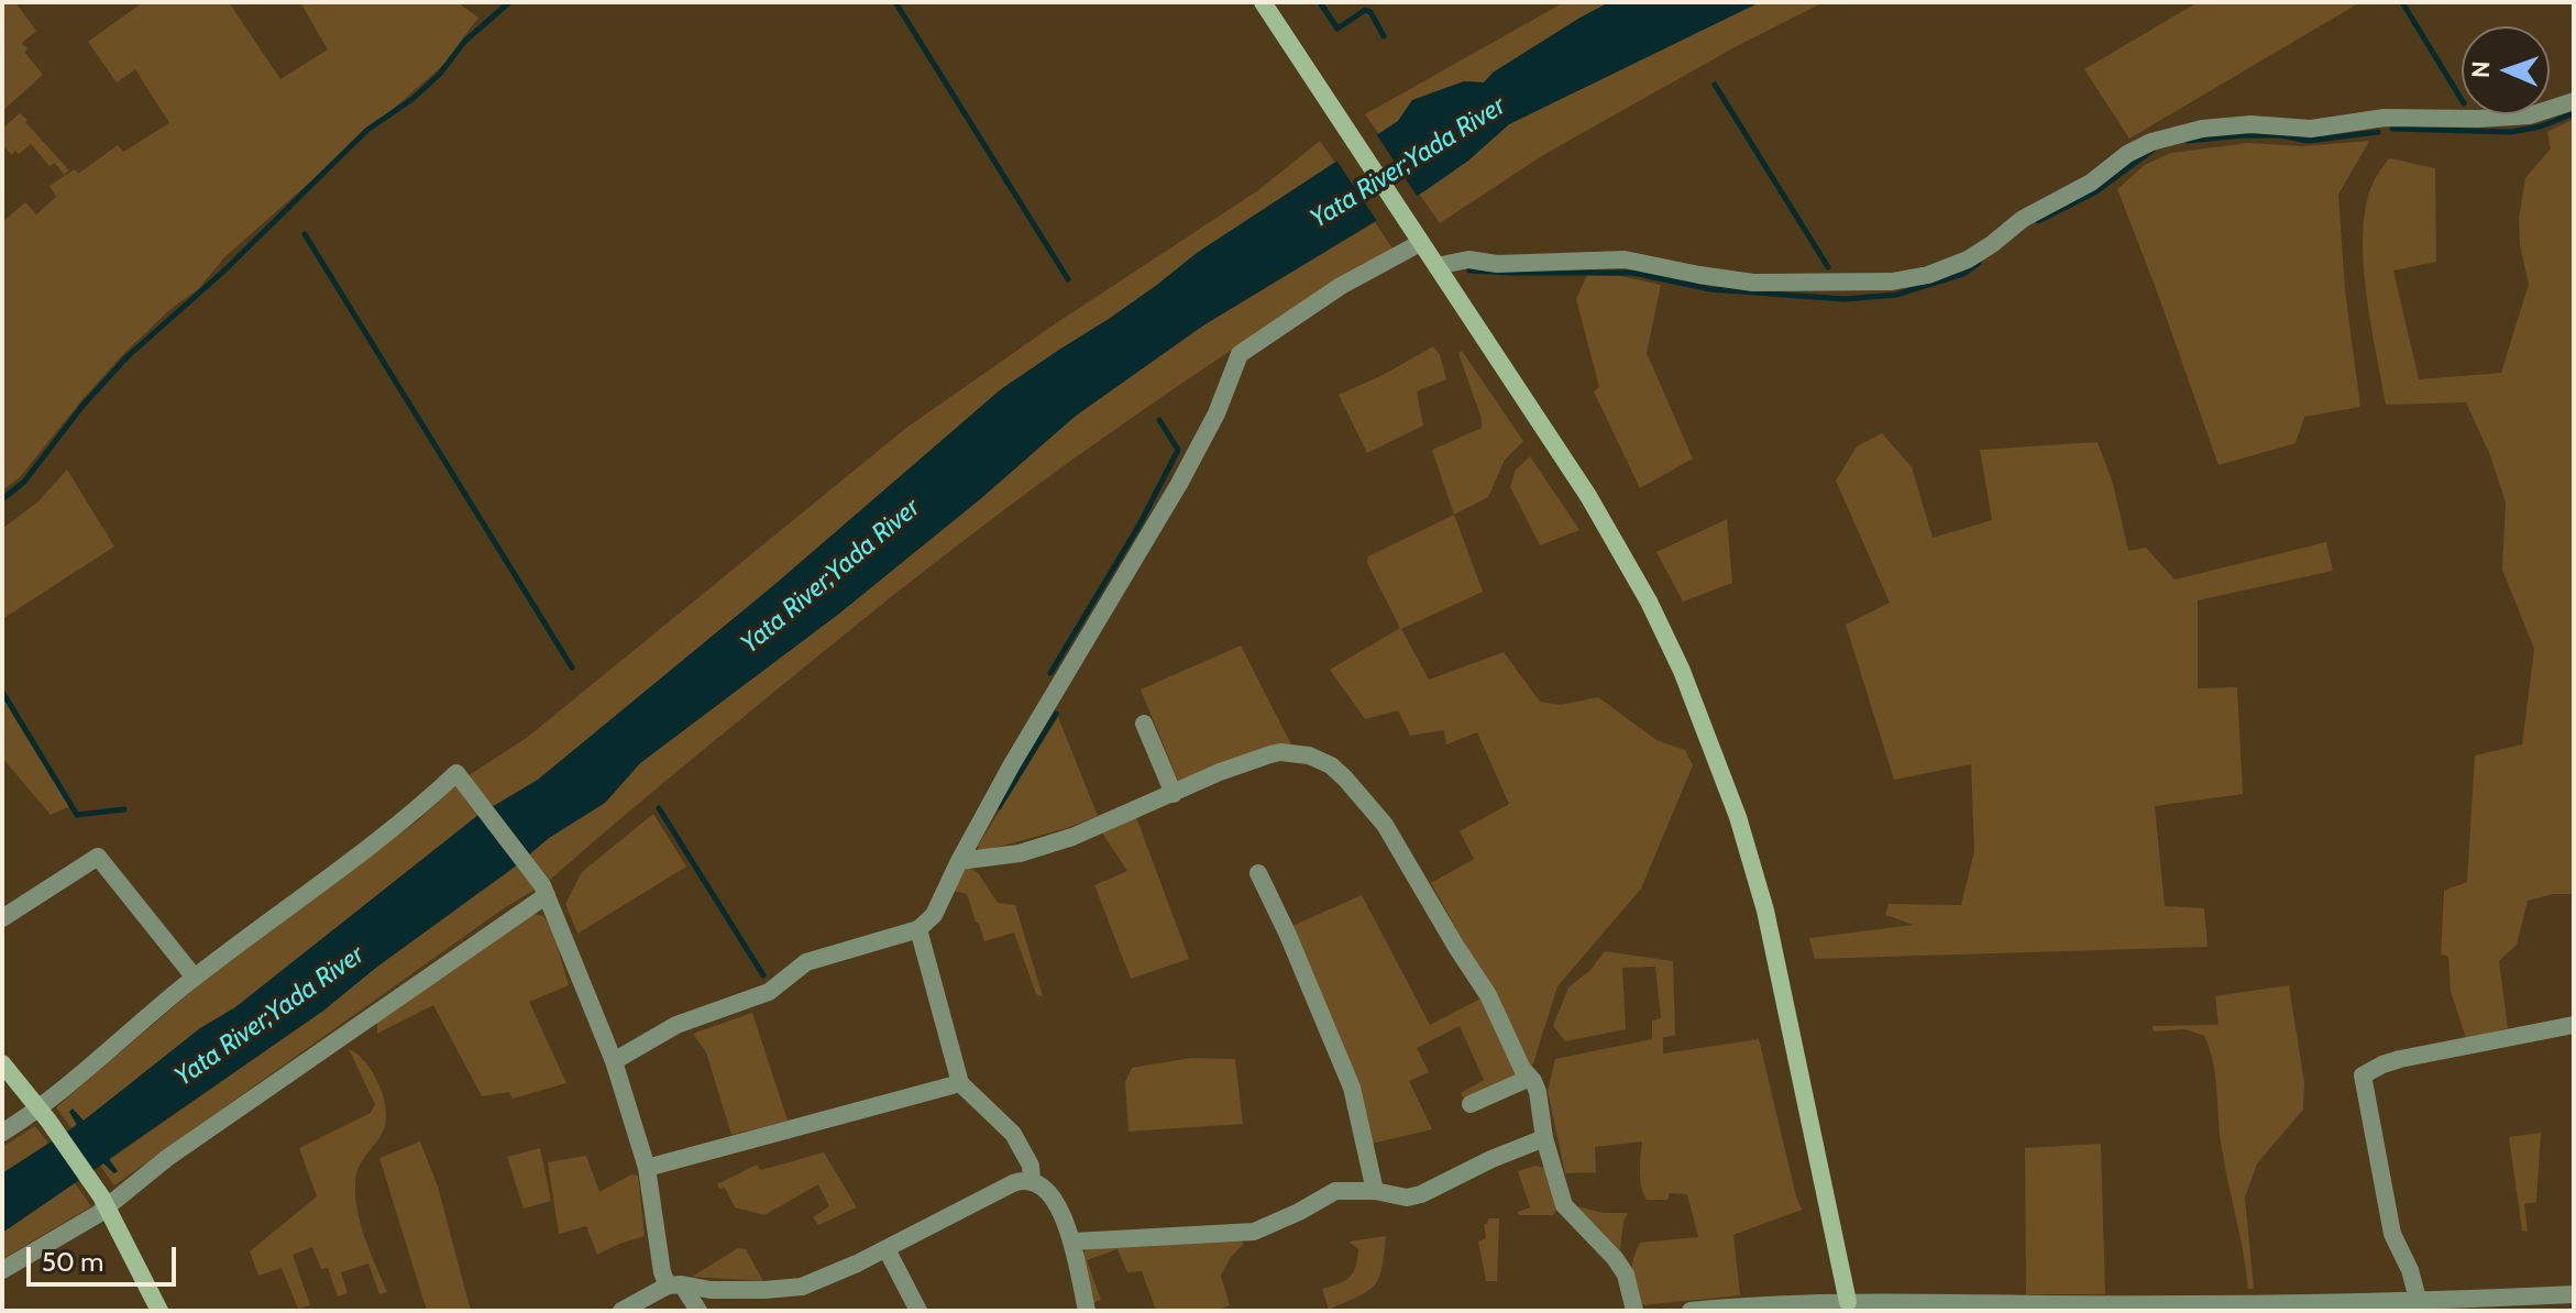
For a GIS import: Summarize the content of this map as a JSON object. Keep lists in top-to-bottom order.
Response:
{
  "water": ["Yata River;Yada River"],
  "scale_bar": "50 m",
  "north": "left"
}
